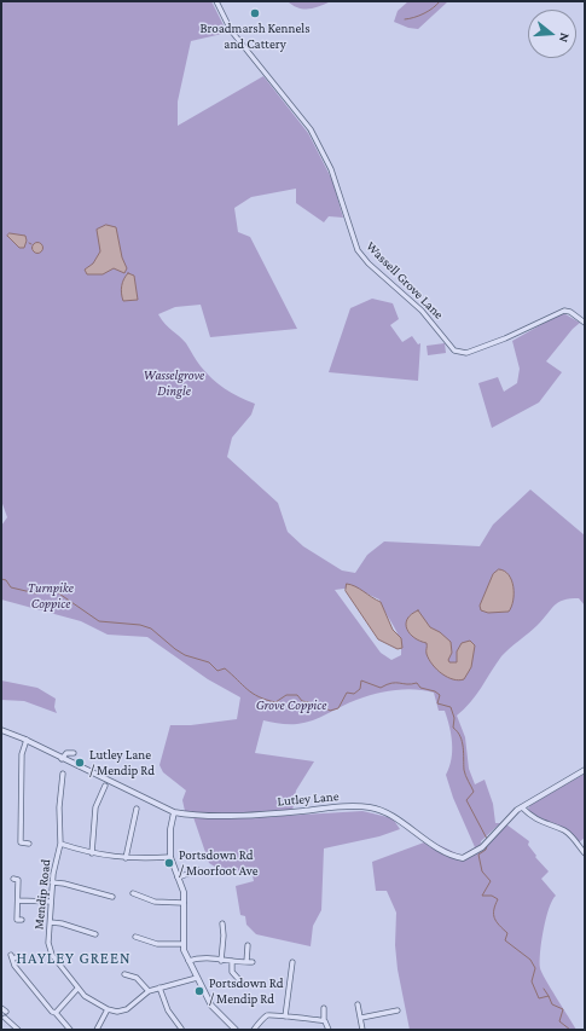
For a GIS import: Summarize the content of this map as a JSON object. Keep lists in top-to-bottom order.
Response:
{
  "streets": {
    "street": ["Wassell Grove Lane", "Lutley Lane", "Mendip Road"]
  },
  "districts": ["HAYLEY GREEN"],
  "parks": ["Wasselgrove Dingle", "Turnpike Coppice", "Grove Coppice"],
  "places": [
    "Broadmarsh Kennels and Cattery",
    "Lutley Lane / Mendip Rd",
    "Portsdown Rd / Moorfoot Ave",
    "Portsdown Rd / Mendip Rd"
  ],
  "north": "right"
}
